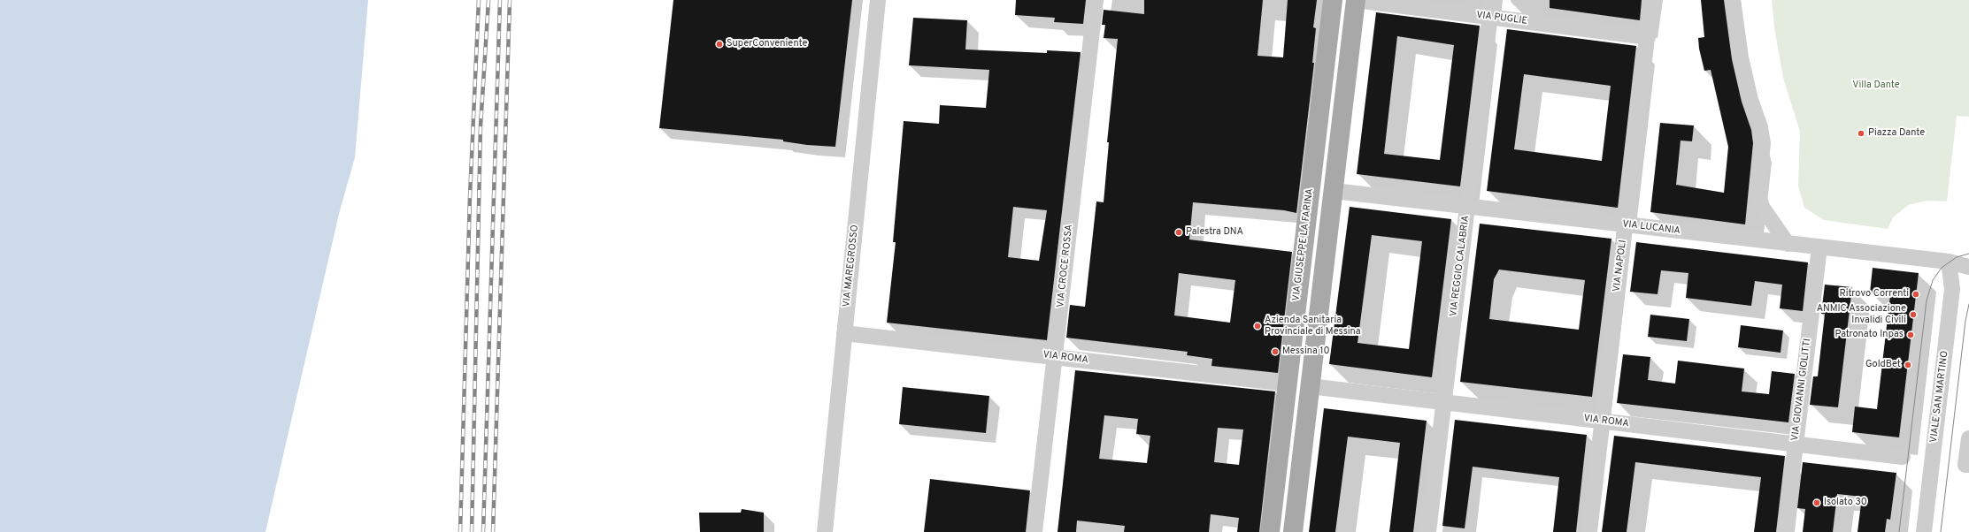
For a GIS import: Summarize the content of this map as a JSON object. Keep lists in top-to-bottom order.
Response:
{
  "streets": {
    "main road": ["VIA GIUSEPPE LA FARINA"],
    "street": [
      "VIA PUGLIE",
      "VIA LUCANIA",
      "VIA MAREGROSSO",
      "VIA CROCE ROSSA",
      "VIA REGGIO CALABRIA",
      "VIA NAPOLI",
      "VIA ROMA",
      "VIA GIOVANNI GIOLITTI",
      "VIALE SAN MARTINO"
    ]
  },
  "crossings": [
    ["VIA PUGLIE", "VIA REGGIO CALABRIA"],
    ["VIA PUGLIE", "VIA NAPOLI"],
    ["VIA LUCANIA", "VIA REGGIO CALABRIA"],
    ["VIA LUCANIA", "VIA NAPOLI"],
    ["VIA LUCANIA", "VIA GIOVANNI GIOLITTI"],
    ["VIA LUCANIA", "VIALE SAN MARTINO"],
    ["VIA GIUSEPPE LA FARINA", "VIA ROMA"],
    ["VIA MAREGROSSO", "VIA ROMA"],
    ["VIA CROCE ROSSA", "VIA ROMA"],
    ["VIA REGGIO CALABRIA", "VIA ROMA"],
    ["VIA NAPOLI", "VIA ROMA"],
    ["VIA ROMA", "VIA GIOVANNI GIOLITTI"]
  ],
  "parks": ["Villa Dante"],
  "places": [
    "SuperConveniente",
    "Piazza Dante",
    "Palestra DNA",
    "Ritrovo Correnti",
    "ANMIC Associazione Invalidi Civili",
    "Azienda Sanitaria Provinciale di Messina",
    "Patronato Inpas",
    "Messina 10",
    "GoldBet",
    "Isolato 30"
  ]
}
